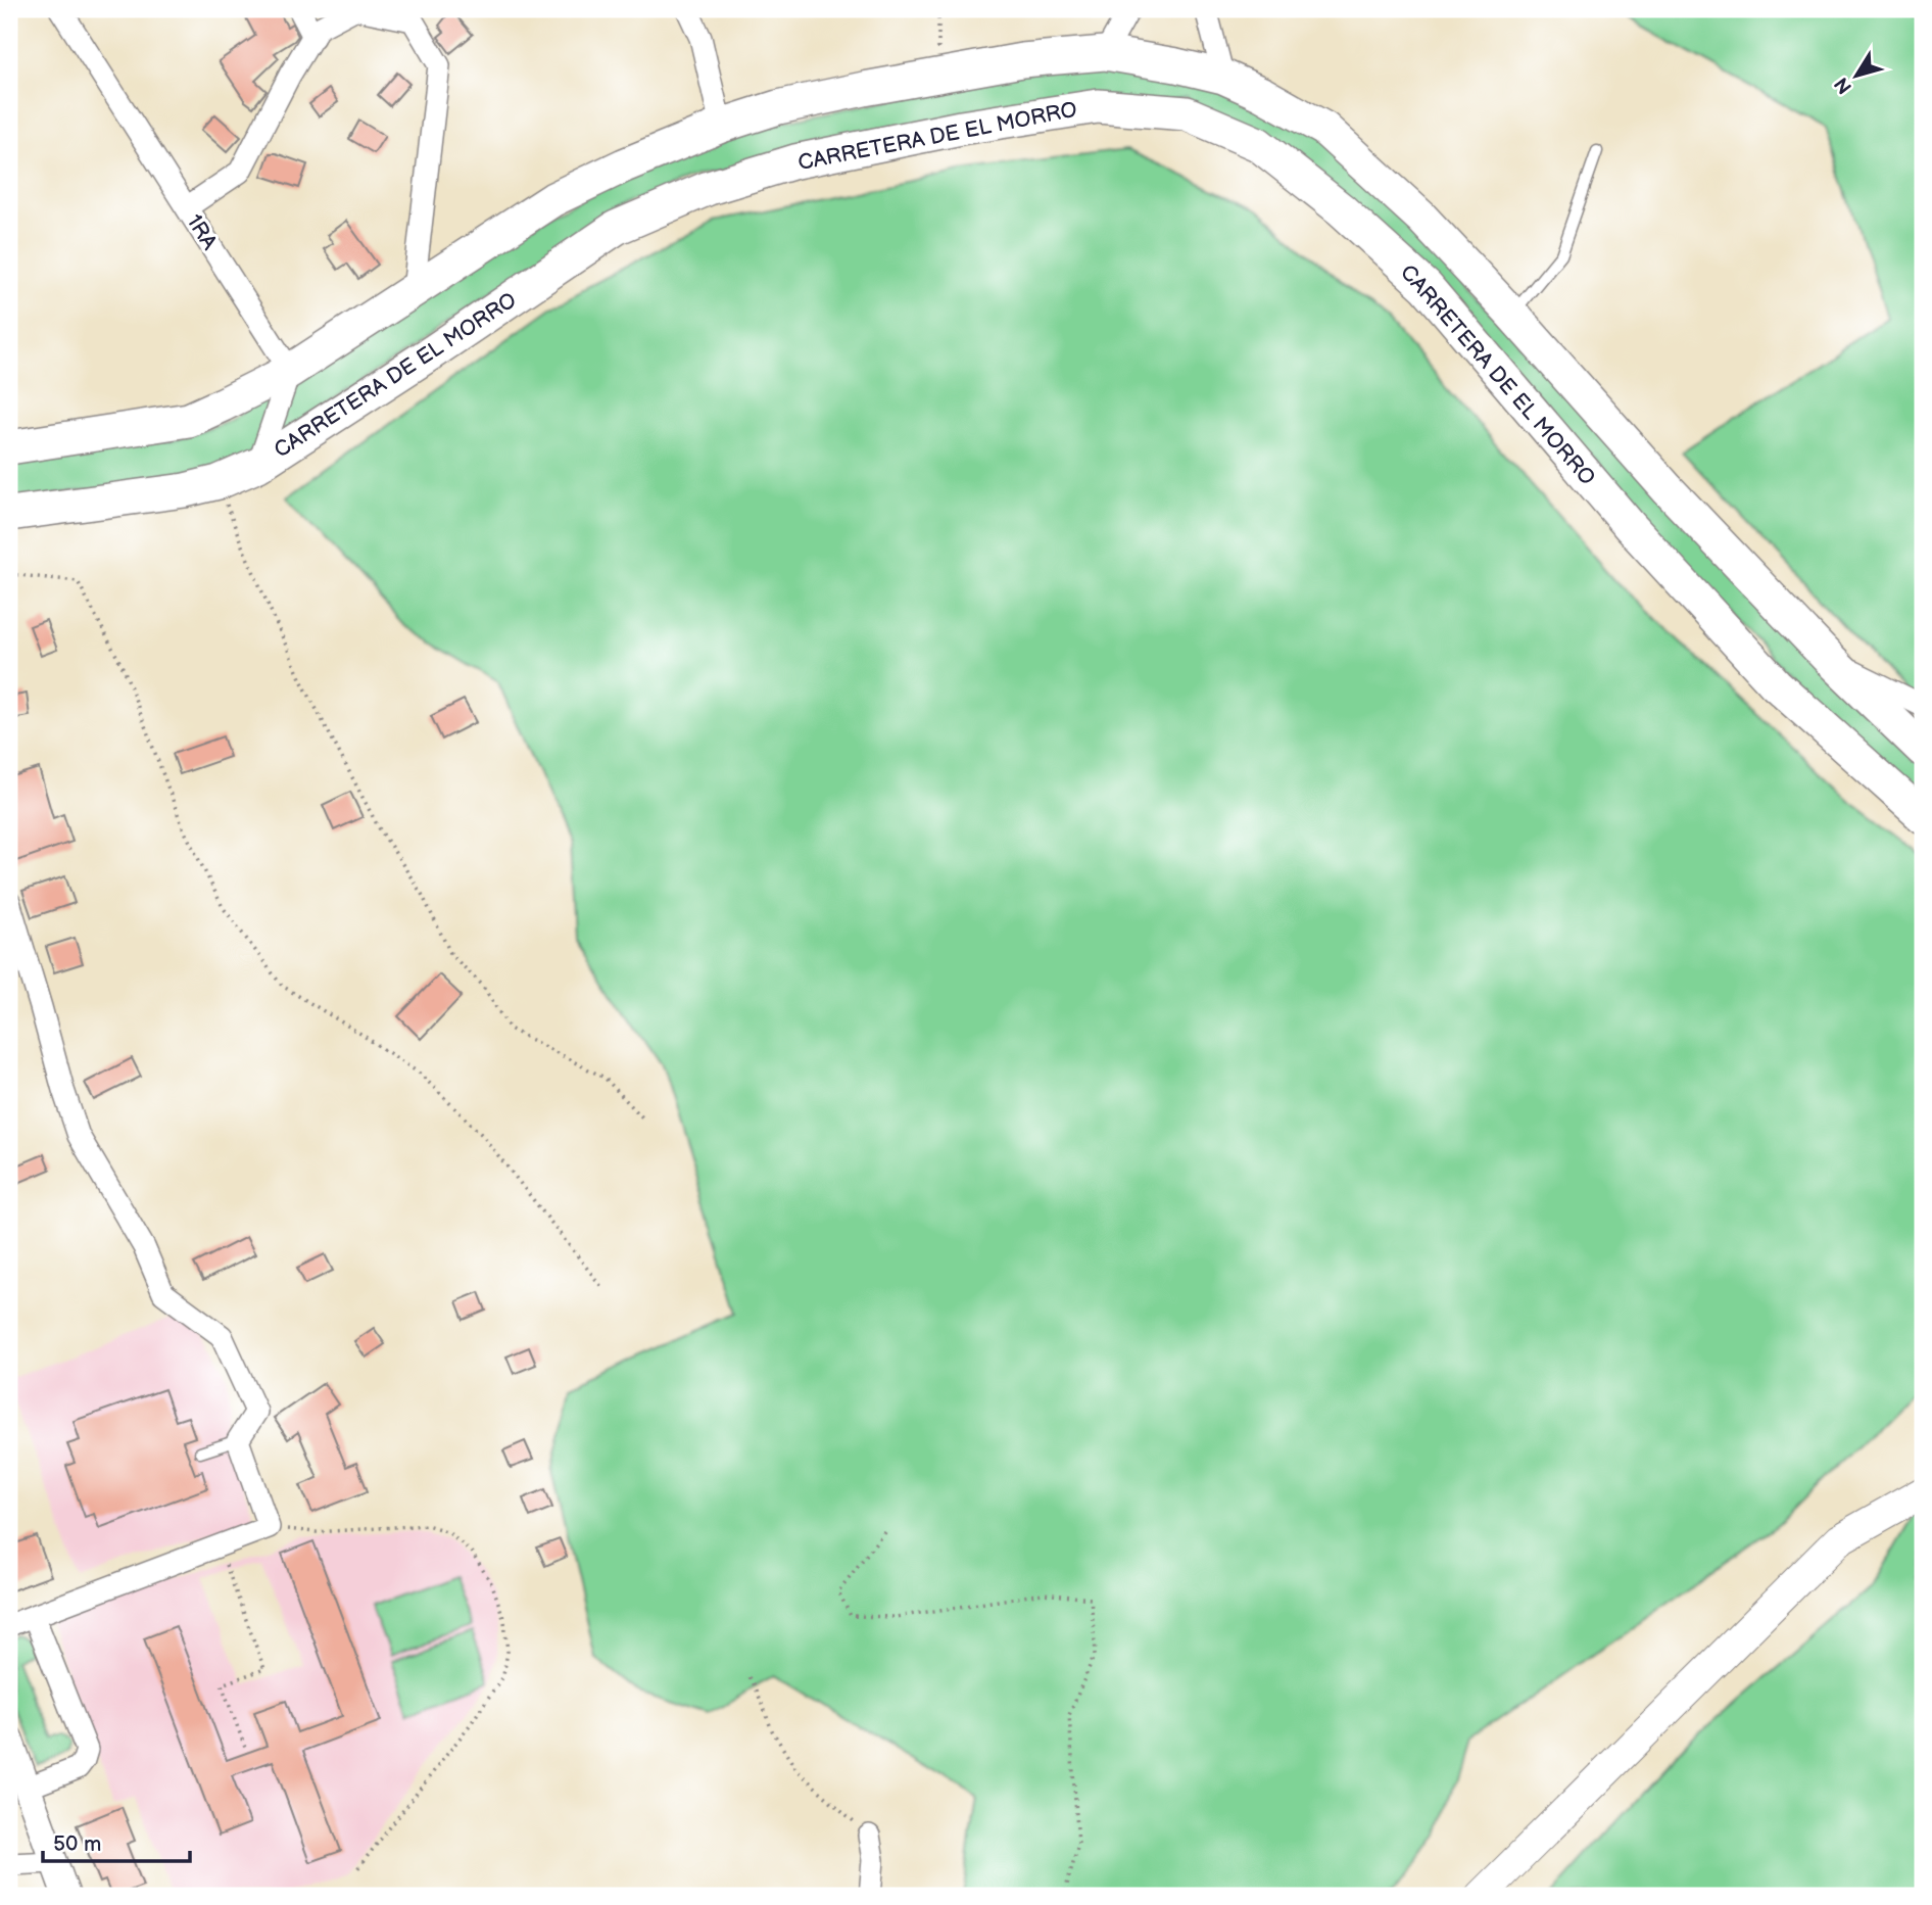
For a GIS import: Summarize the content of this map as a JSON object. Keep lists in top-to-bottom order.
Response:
{
  "streets": {
    "main road": ["CARRETERA DE EL MORRO"],
    "street": ["1RA"]
  },
  "scale_bar": "50 m",
  "north": "bottom left"
}
